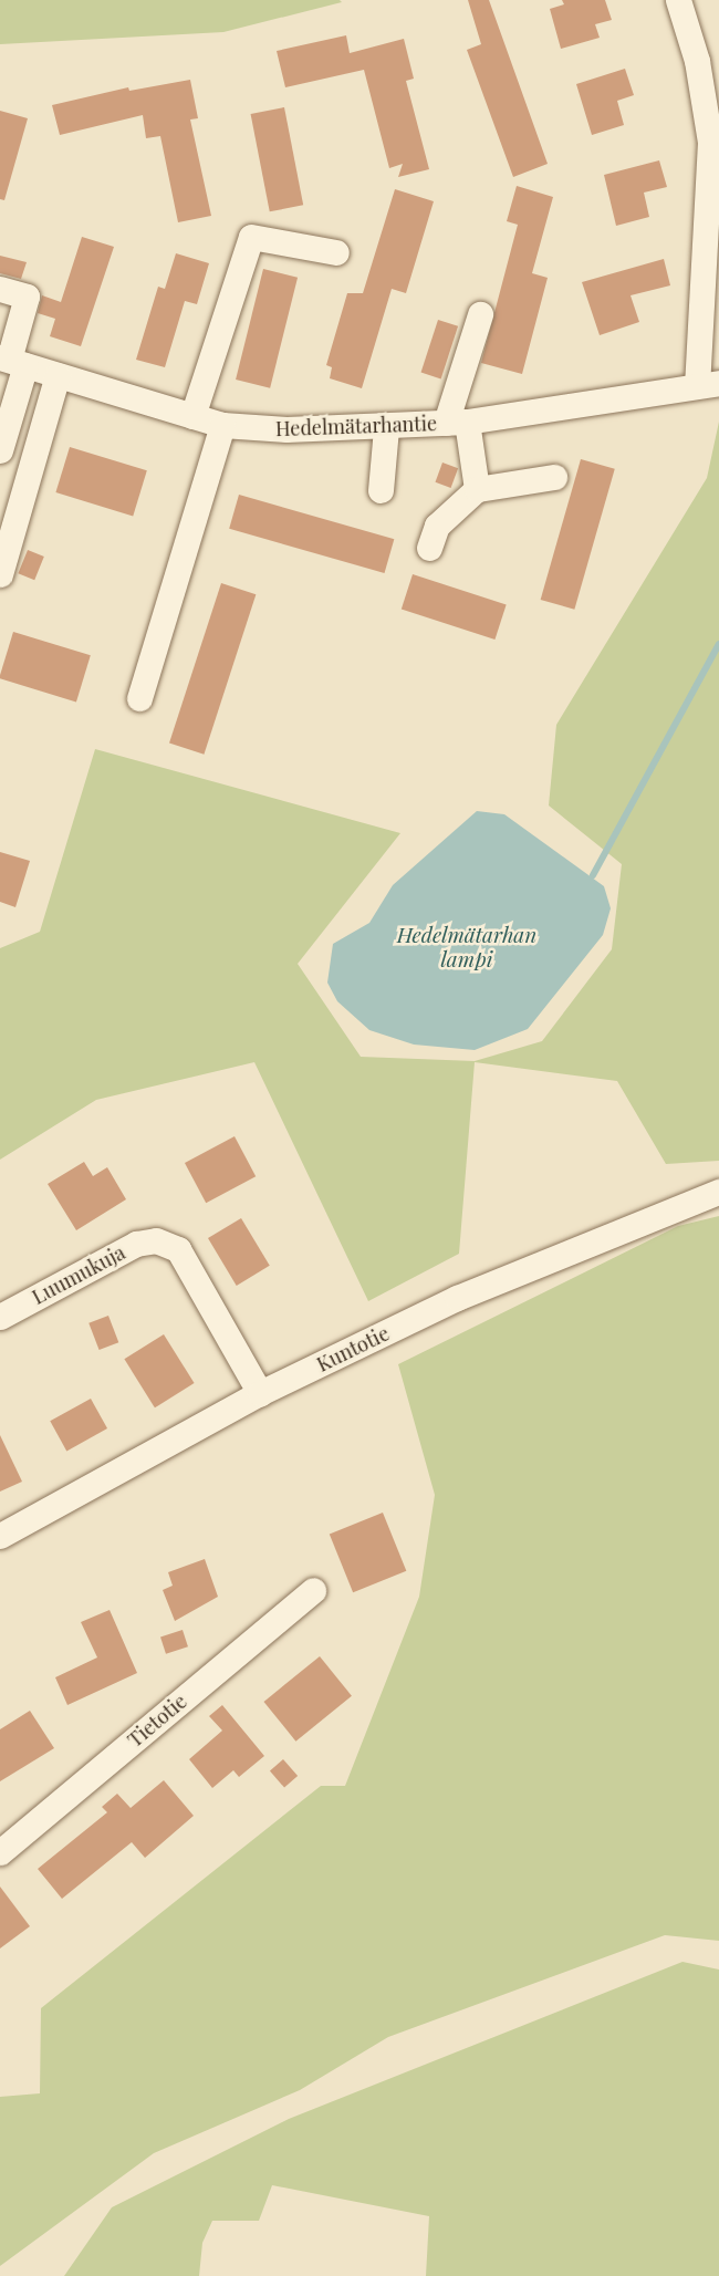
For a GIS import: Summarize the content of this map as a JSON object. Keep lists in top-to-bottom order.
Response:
{
  "streets": {
    "street": [
      "Hedelmätarhantie",
      "Luumukuja",
      "Kuntotie",
      "Tietotie"
    ]
  },
  "crossings": [
    ["Luumukuja", "Kuntotie"]
  ],
  "water": ["Hedelmätarhan lampi"]
}
